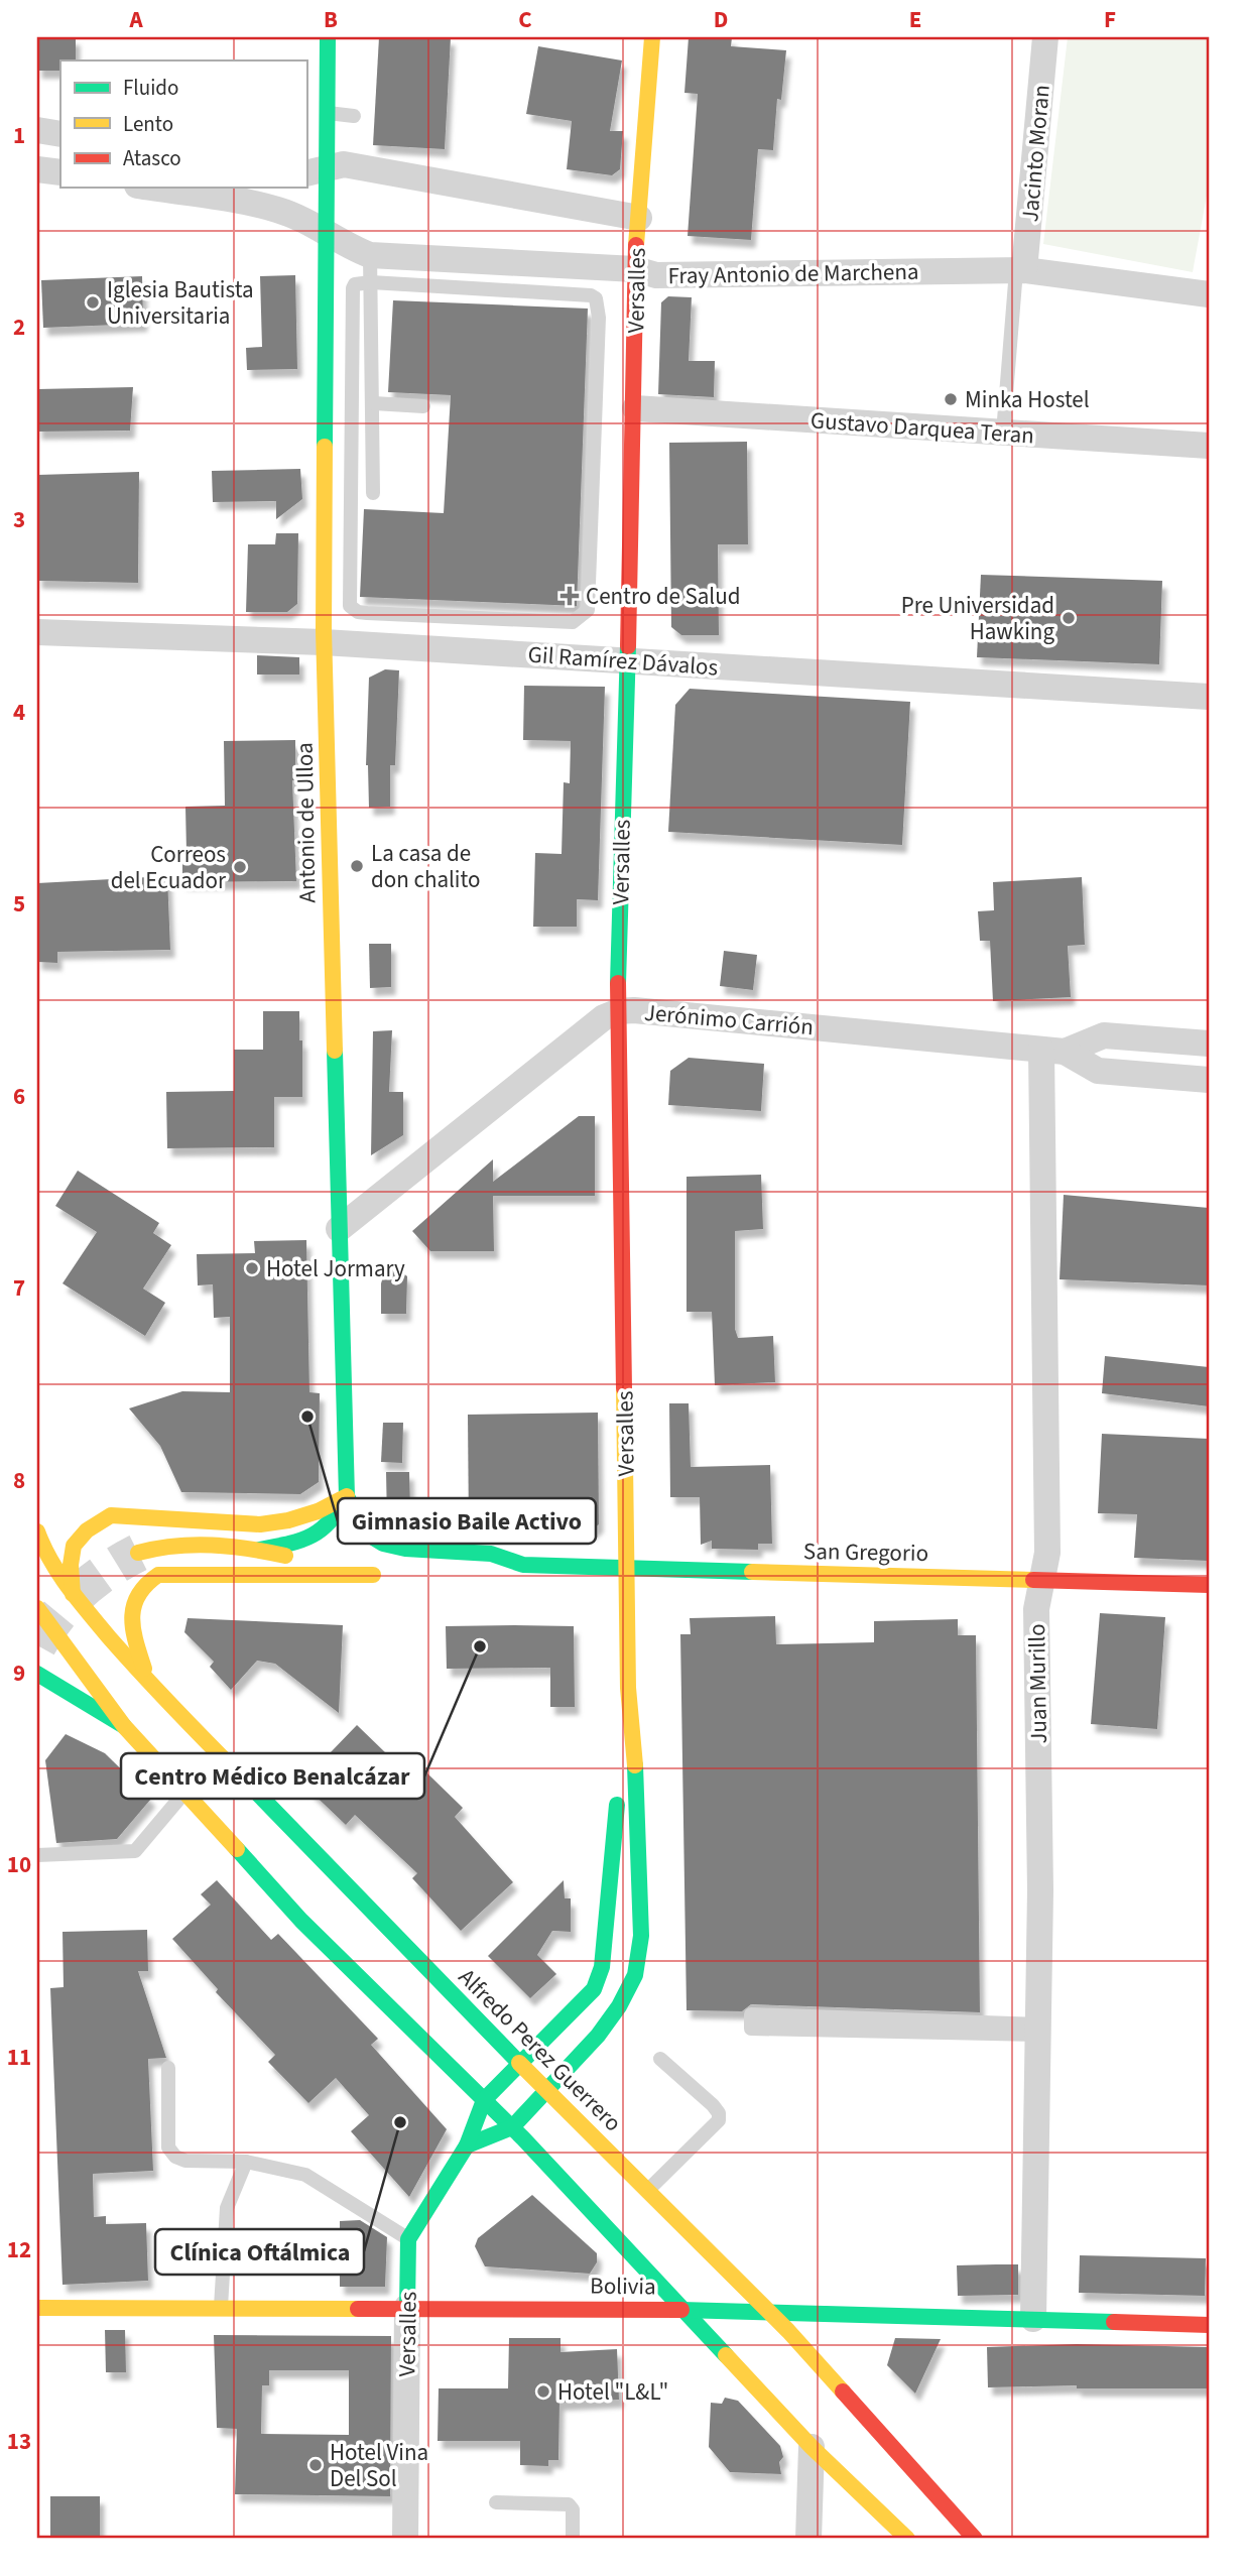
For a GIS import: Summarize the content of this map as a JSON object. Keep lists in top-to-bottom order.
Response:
{
  "streets": {
    "street": [
      "Jacinto Moran",
      "Fray Antonio de Marchena",
      "Versalles",
      "Gustavo Darquea Teran",
      "Gil Ramírez Dávalos",
      "Antonio de Ulloa",
      "Jerónimo Carrión",
      "San Gregorio",
      "Juan Murillo",
      "Alfredo Perez Guerrero",
      "Bolivia"
    ]
  },
  "crossings": [
    ["Jacinto Moran", "Fray Antonio de Marchena"],
    ["Fray Antonio de Marchena", "Versalles"],
    ["Fray Antonio de Marchena", "Antonio de Ulloa"],
    ["Versalles", "Gustavo Darquea Teran"],
    ["Versalles", "Gil Ramírez Dávalos"],
    ["Versalles", "Jerónimo Carrión"],
    ["Versalles", "San Gregorio"],
    ["Versalles", "Alfredo Perez Guerrero"],
    ["Versalles", "Bolivia"],
    ["Gil Ramírez Dávalos", "Antonio de Ulloa"],
    ["Antonio de Ulloa", "Jerónimo Carrión"],
    ["Antonio de Ulloa", "San Gregorio"],
    ["Jerónimo Carrión", "Juan Murillo"],
    ["San Gregorio", "Juan Murillo"],
    ["Juan Murillo", "Bolivia"],
    ["Alfredo Perez Guerrero", "Bolivia"]
  ],
  "places": {
    "other": [
      "Iglesia Bautista Universitaria",
      "Minka Hostel",
      "Pre Universidad Hawking",
      "La casa de don chalito",
      "Correos del Ecuador",
      "Hotel Jormary",
      "Gimnasio Baile Activo",
      "Centro Médico Benalcázar",
      "Clínica Oftálmica",
      "Hotel \"L&L\"",
      "Hotel Vina Del Sol"
    ],
    "health": ["Centro de Salud"]
  },
  "legend": ["Fluido", "Lento", "Atasco"],
  "grid": {
    "columns": [
      "A",
      "B",
      "C",
      "D",
      "E",
      "F"
    ],
    "rows": [
      "1",
      "2",
      "3",
      "4",
      "5",
      "6",
      "7",
      "8",
      "9",
      "10",
      "11",
      "12",
      "13"
    ]
  }
}
